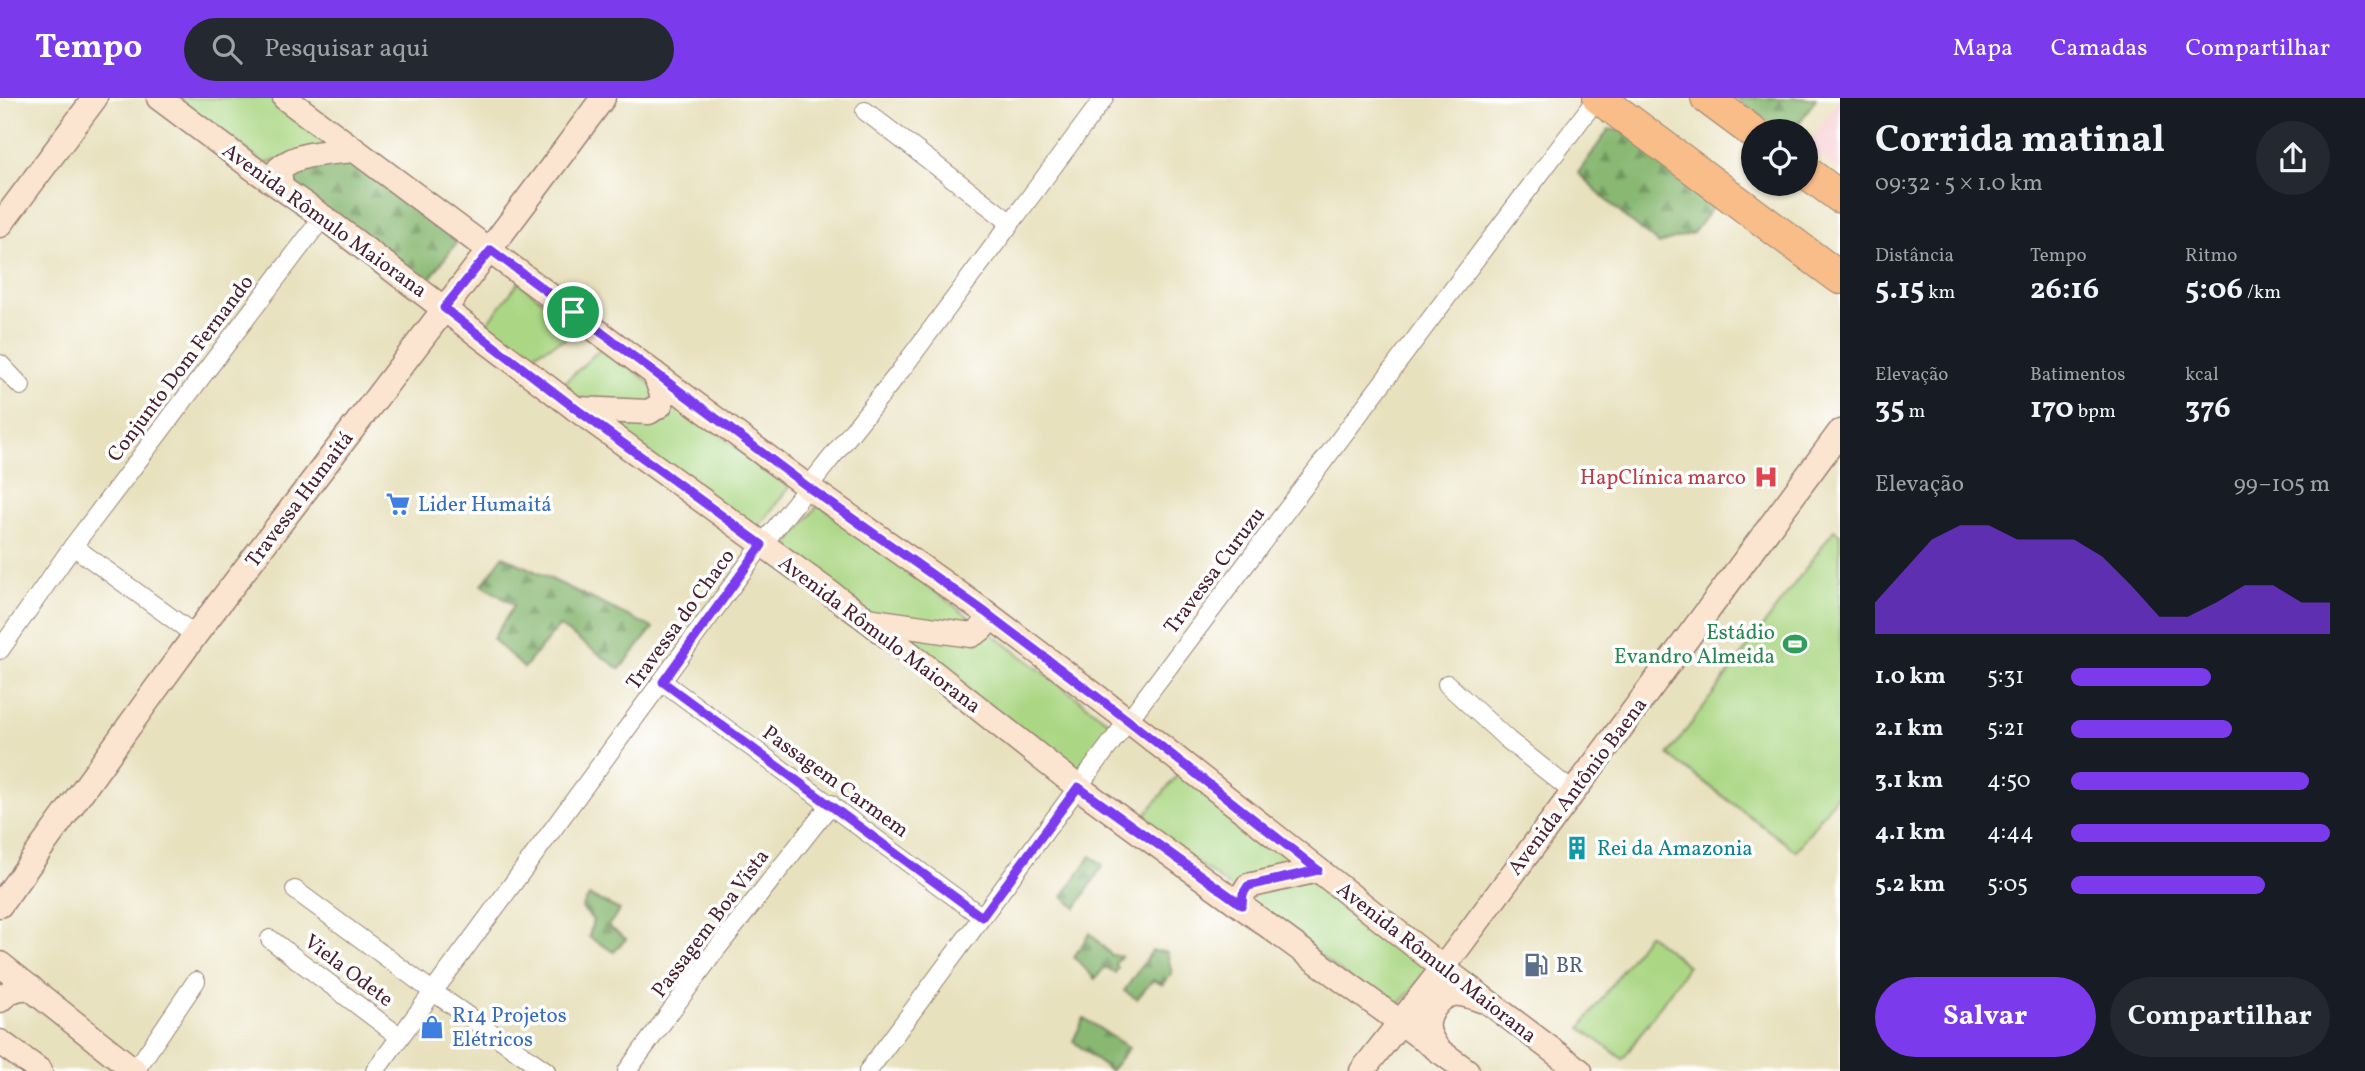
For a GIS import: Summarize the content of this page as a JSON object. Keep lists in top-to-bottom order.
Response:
{
  "streets": {
    "street": [
      "Avenida Rômulo Maiorana",
      "Conjunto Dom Fernando",
      "Travessa Humaitá",
      "Travessa Curuzu",
      "Travessa do Chaco",
      "Passagem Carmem",
      "Avenida Antônio Baena",
      "Passagem Boa Vista",
      "Viela Odete"
    ]
  },
  "crossings": [
    ["Avenida Rômulo Maiorana", "Conjunto Dom Fernando"],
    ["Avenida Rômulo Maiorana", "Travessa Humaitá"],
    ["Avenida Rômulo Maiorana", "Travessa Curuzu"],
    ["Avenida Rômulo Maiorana", "Travessa do Chaco"],
    ["Avenida Rômulo Maiorana", "Avenida Antônio Baena"],
    ["Travessa Curuzu", "Passagem Carmem"],
    ["Travessa do Chaco", "Passagem Carmem"],
    ["Travessa do Chaco", "Viela Odete"],
    ["Passagem Carmem", "Passagem Boa Vista"]
  ],
  "places": {
    "hospital": ["HapClínica marco"],
    "supermarket": ["Lider Humaitá"],
    "sports": ["Estádio Evandro Almeida"],
    "building": ["Rei da Amazonia"],
    "fuel station": ["BR"],
    "shop": ["R14 Projetos Elétricos"]
  },
  "page": {
    "header": "Tempo",
    "search": "Pesquisar aqui",
    "nav": ["Mapa", "Camadas", "Compartilhar"],
    "heading": ["Corrida matinal", "09:32 · 5 × 1.0 km"],
    "stats": [
      ["Distância", "5.15 km"],
      ["Tempo", "26:16"],
      ["Ritmo", "5:06 /km"],
      ["Elevação", "35 m"],
      ["Batimentos", "170 bpm"],
      ["kcal", "376"]
    ],
    "chart": ["Elevação", "99–105 m"],
    "list": [
      {
        "name": "1.0 km",
        "note": "5:31"
      },
      {
        "name": "2.1 km",
        "note": "5:21"
      },
      {
        "name": "3.1 km",
        "note": "4:50"
      },
      {
        "name": "4.1 km",
        "note": "4:44"
      },
      {
        "name": "5.2 km",
        "note": "5:05"
      }
    ],
    "buttons": ["Salvar", "Compartilhar"]
  }
}
